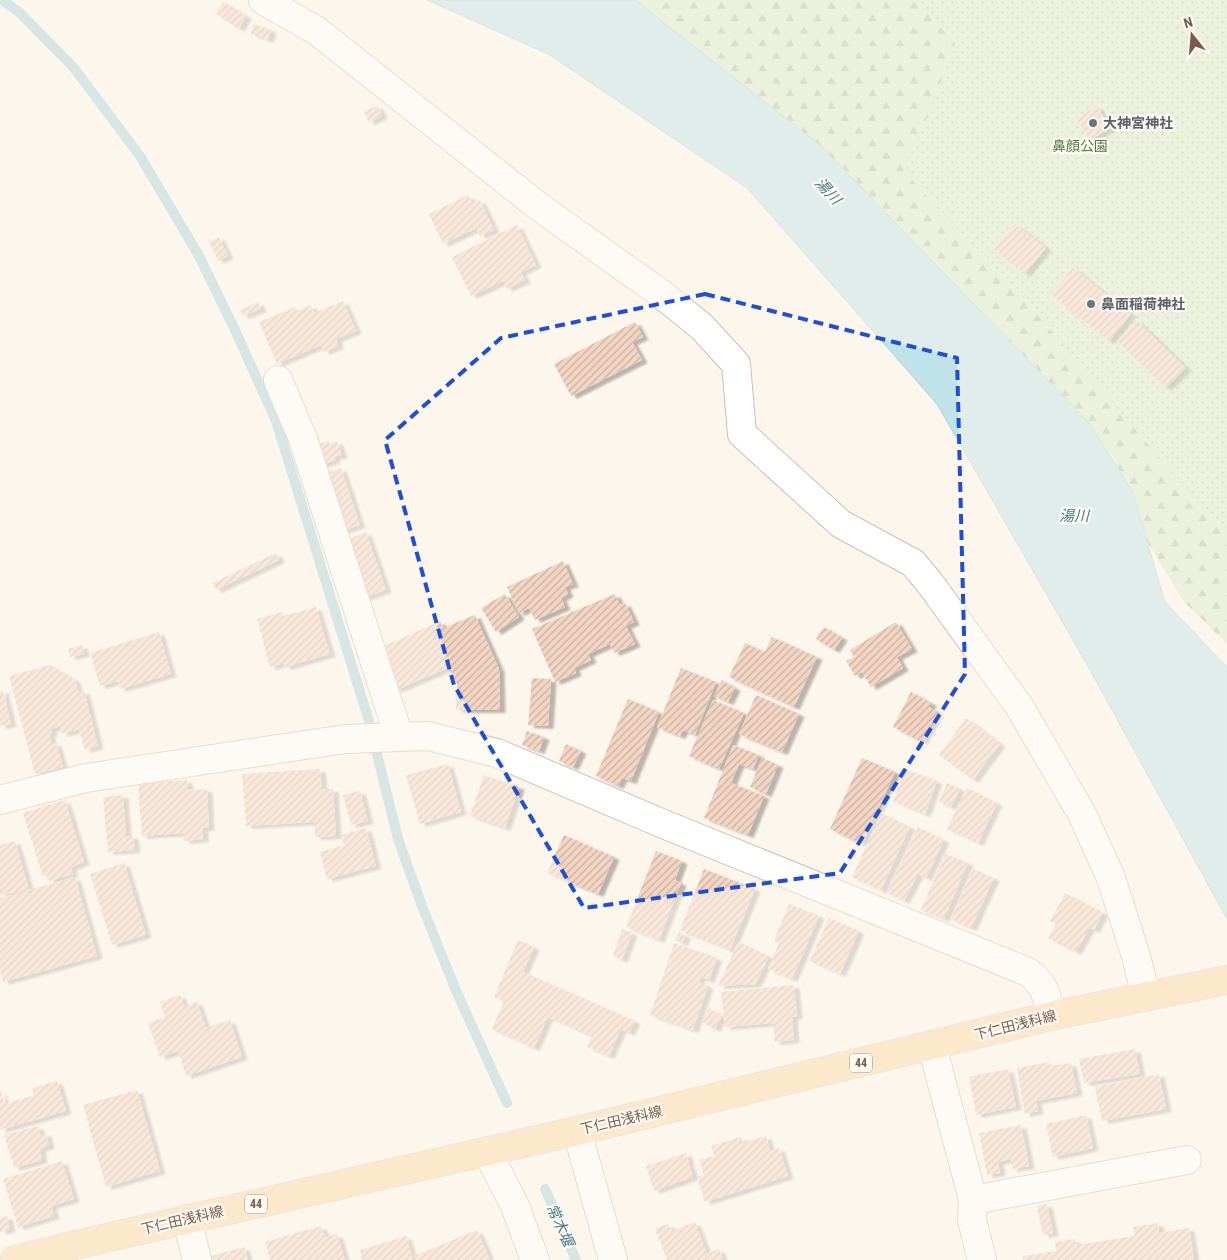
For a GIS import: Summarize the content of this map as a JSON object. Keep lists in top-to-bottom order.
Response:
{
  "streets": {
    "main road": ["下仁田浅科線", "44"]
  },
  "water": ["湯川", "常木堰"],
  "parks": ["鼻顔公園"],
  "places": ["大神宮神社", "鼻面稲荷神社"],
  "north": "top"
}
